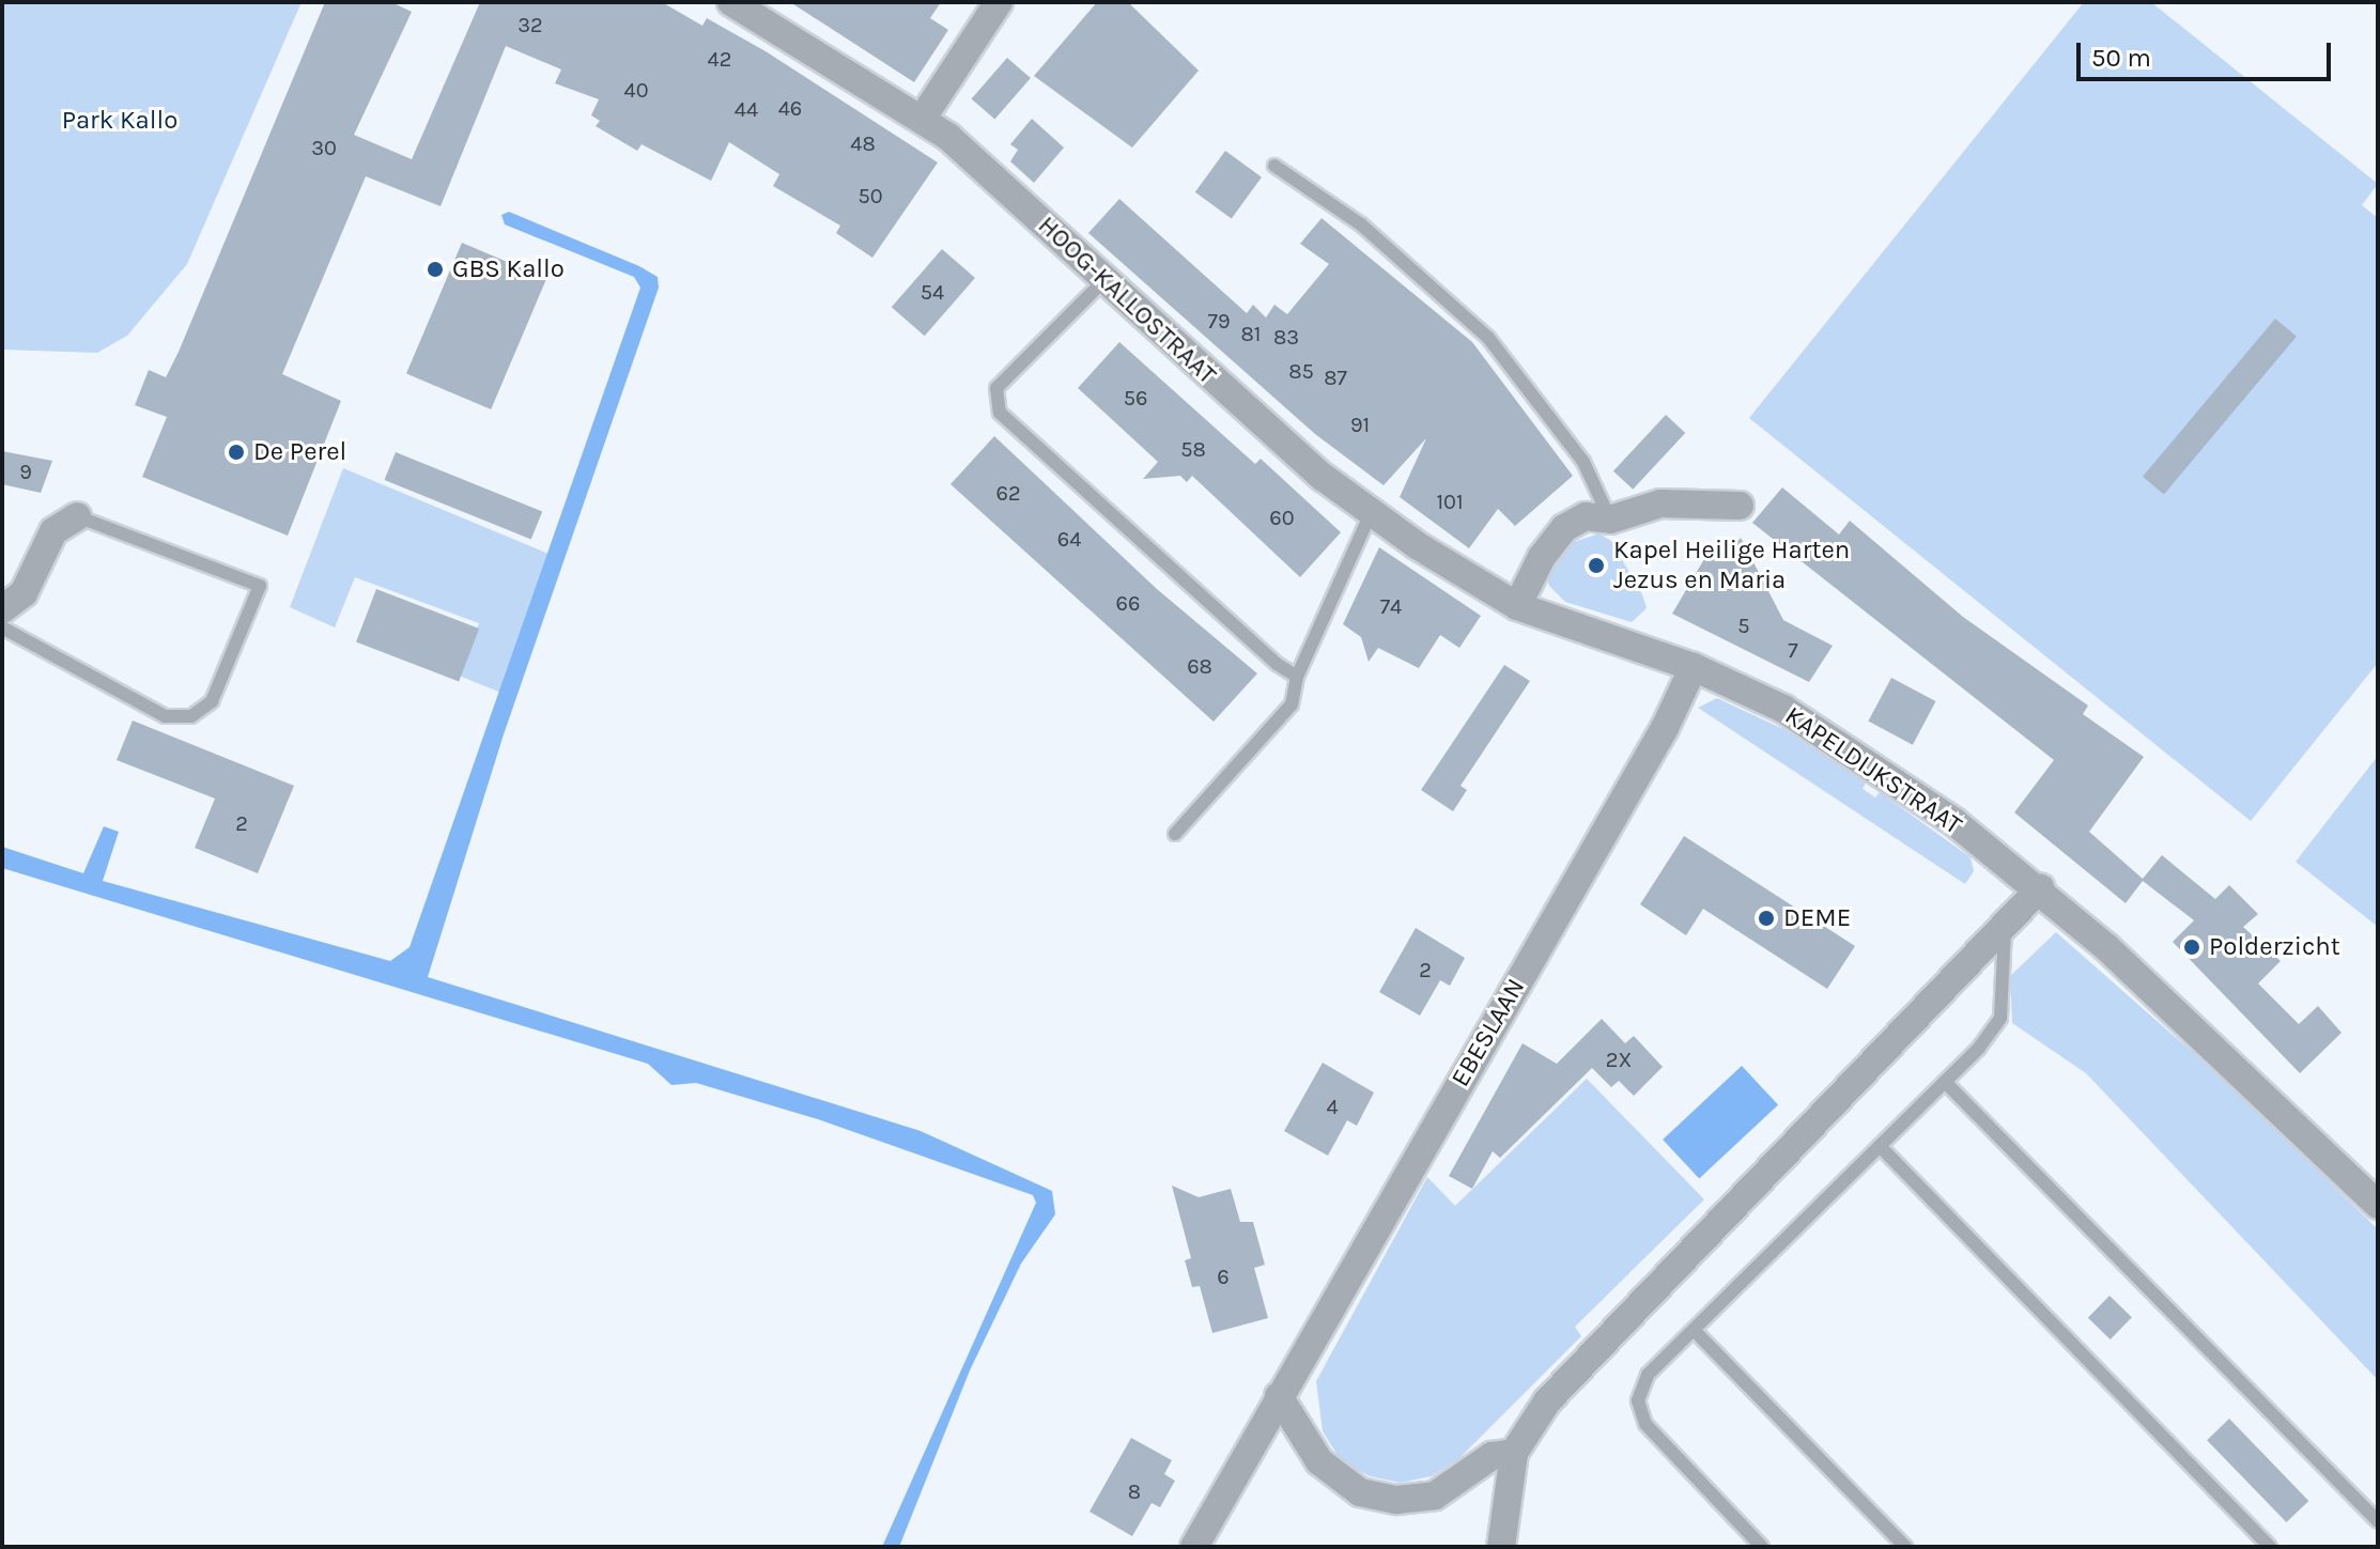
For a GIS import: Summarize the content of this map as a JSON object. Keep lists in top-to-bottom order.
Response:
{
  "streets": {
    "street": ["HOOG-KALLOSTRAAT", "KAPELDIJKSTRAAT", "EBESLAAN"]
  },
  "crossings": [
    ["HOOG-KALLOSTRAAT", "KAPELDIJKSTRAAT"],
    ["KAPELDIJKSTRAAT", "EBESLAAN"]
  ],
  "parks": ["Park Kallo"],
  "places": [
    "GBS Kallo",
    "De Perel",
    "Kapel Heilige Harten Jezus en Maria",
    "DEME",
    "Polderzicht"
  ],
  "house_numbers": [
    "32",
    "42",
    "40",
    "46",
    "44",
    "48",
    "30",
    "50",
    "54",
    "79",
    "81",
    "83",
    "85",
    "87",
    "56",
    "91",
    "58",
    "9",
    "62",
    "101",
    "60",
    "64",
    "66",
    "74",
    "5",
    "7",
    "68",
    "2",
    "2",
    "2X",
    "4",
    "6",
    "8"
  ],
  "scale_bar": "50 m"
}
